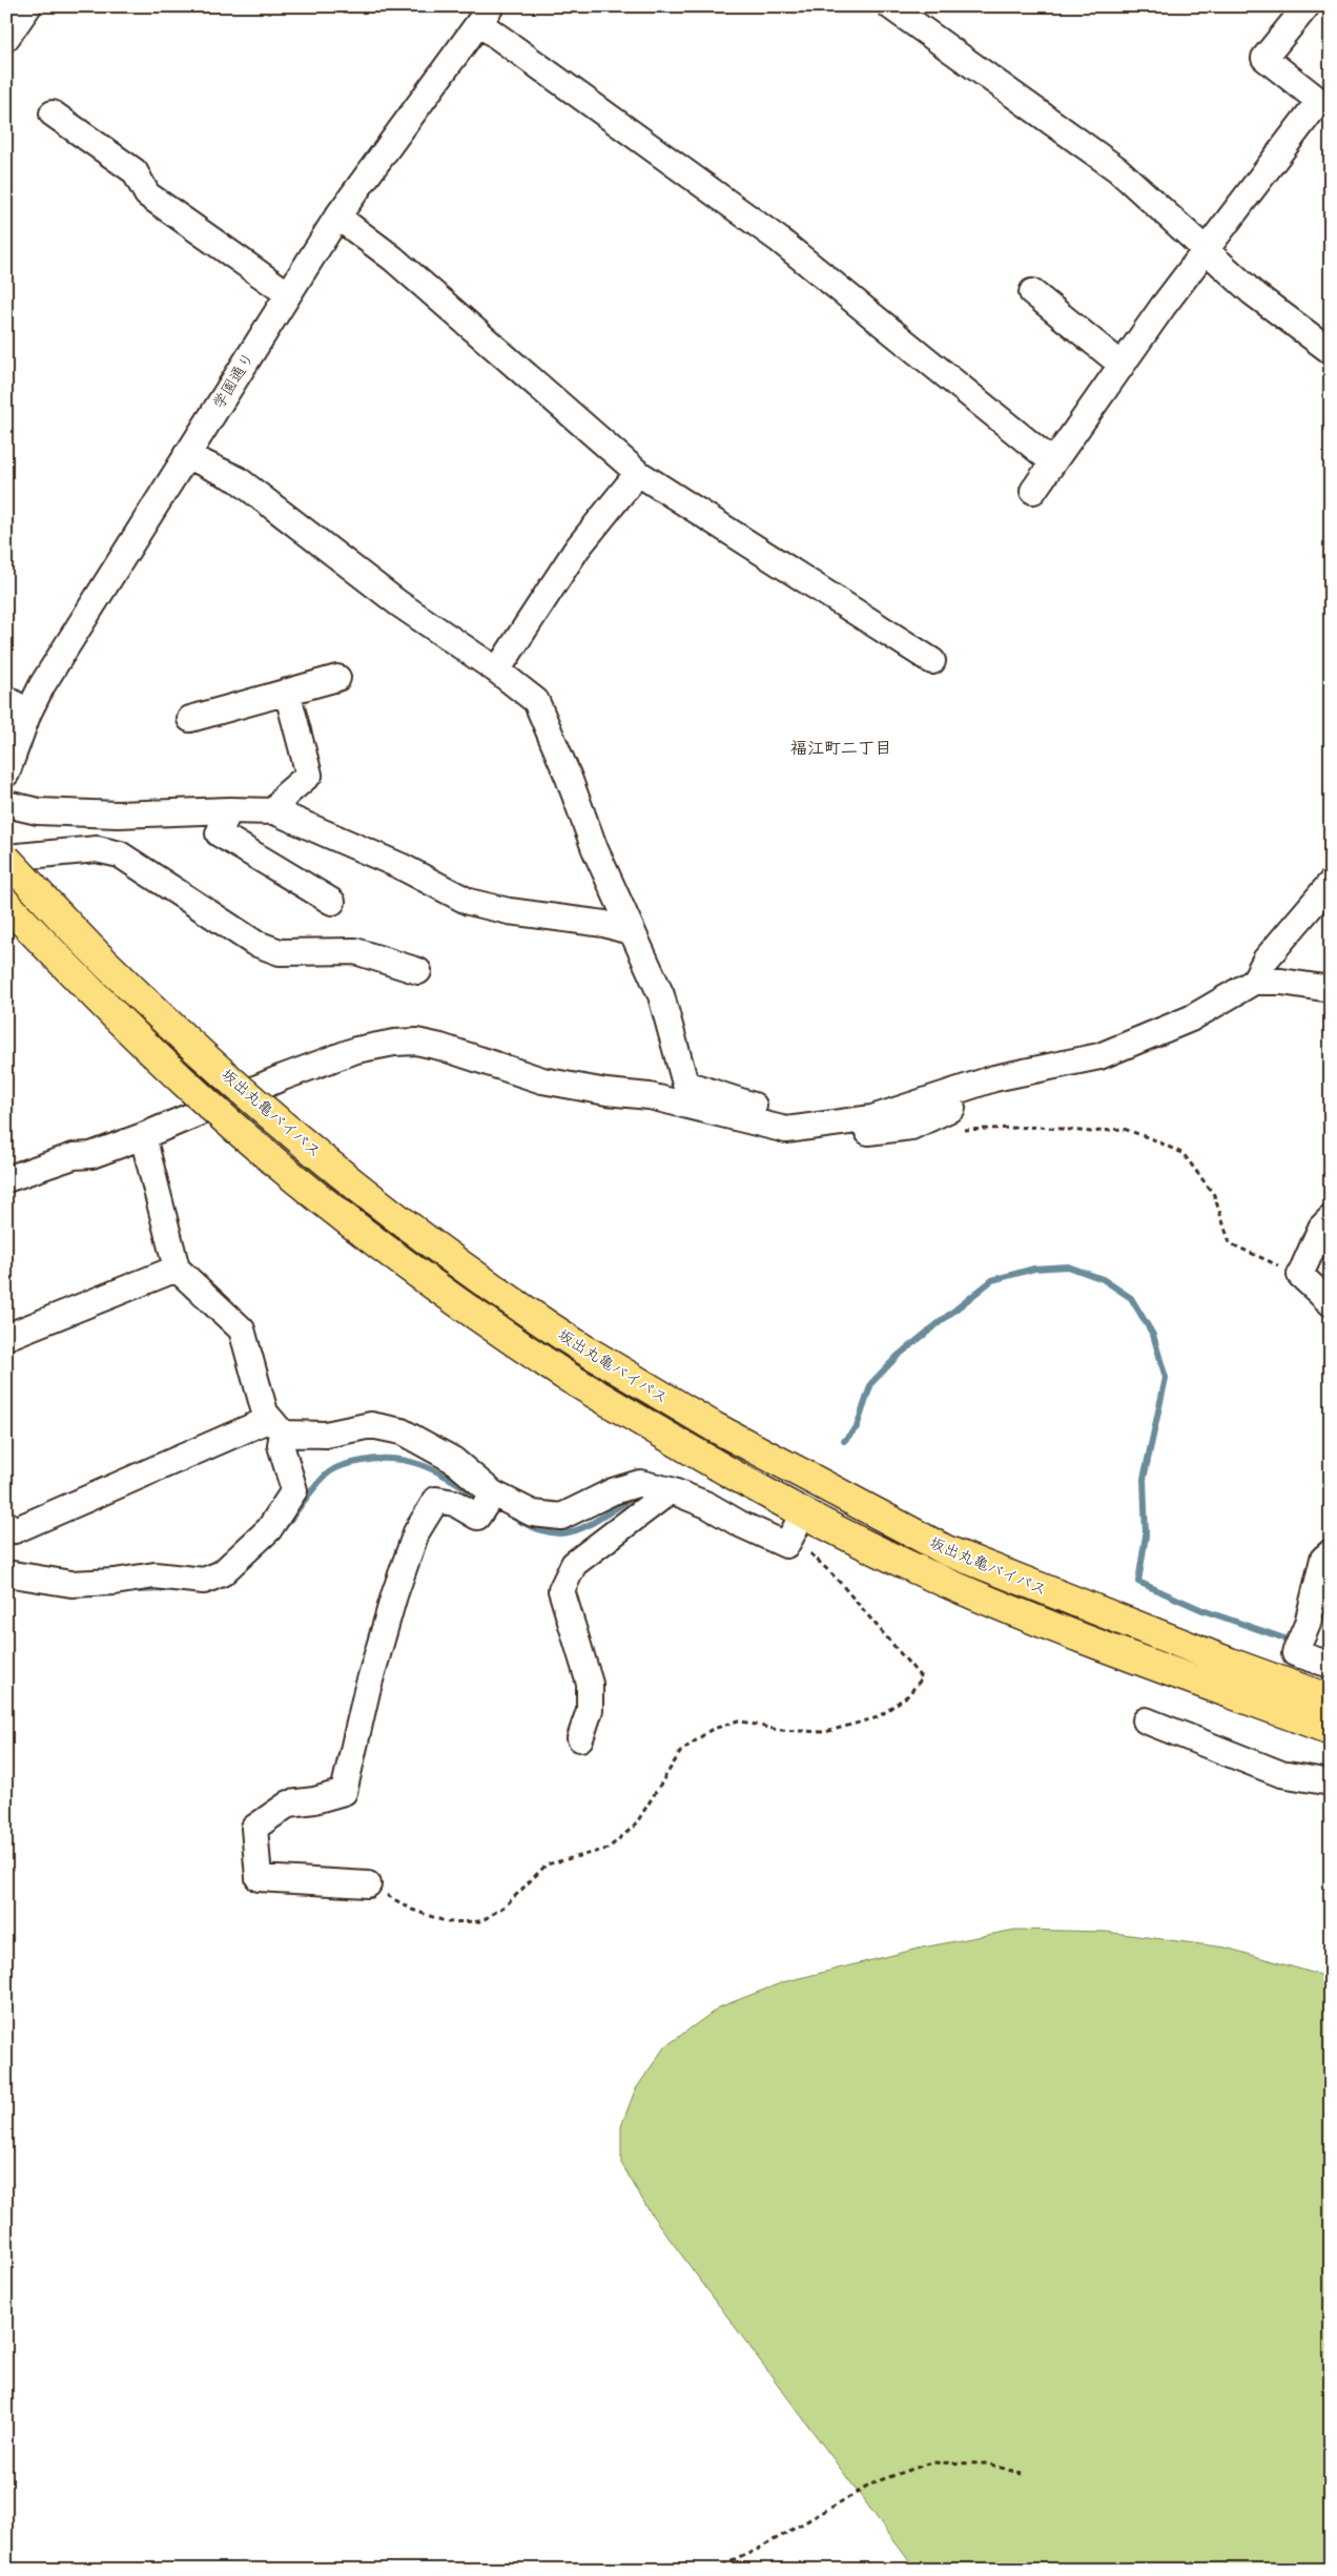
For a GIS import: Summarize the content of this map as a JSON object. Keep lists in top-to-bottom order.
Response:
{
  "streets": {
    "highway": ["坂出丸亀バイパス"],
    "street": ["学園通り"]
  },
  "districts": ["福江町二丁目"]
}
